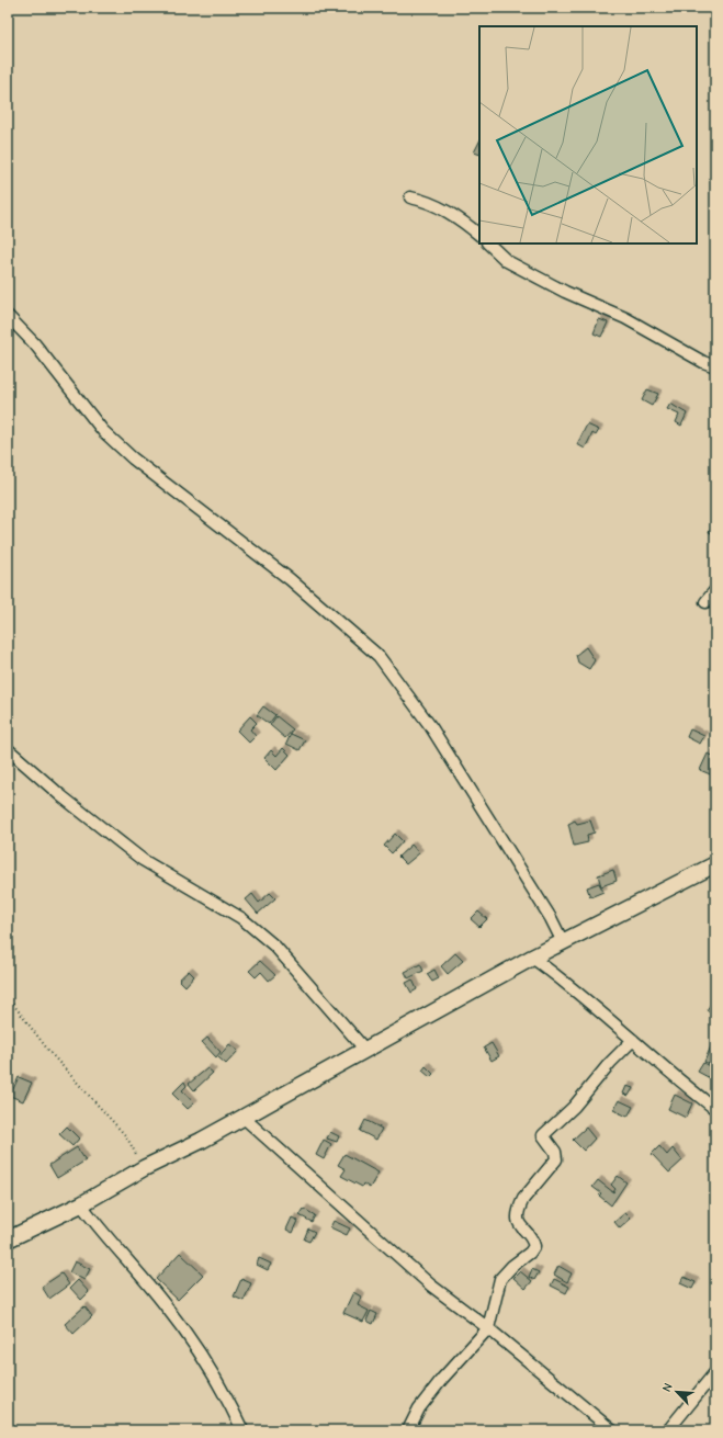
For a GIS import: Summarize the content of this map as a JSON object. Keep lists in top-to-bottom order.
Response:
{
  "north": "top left"
}
